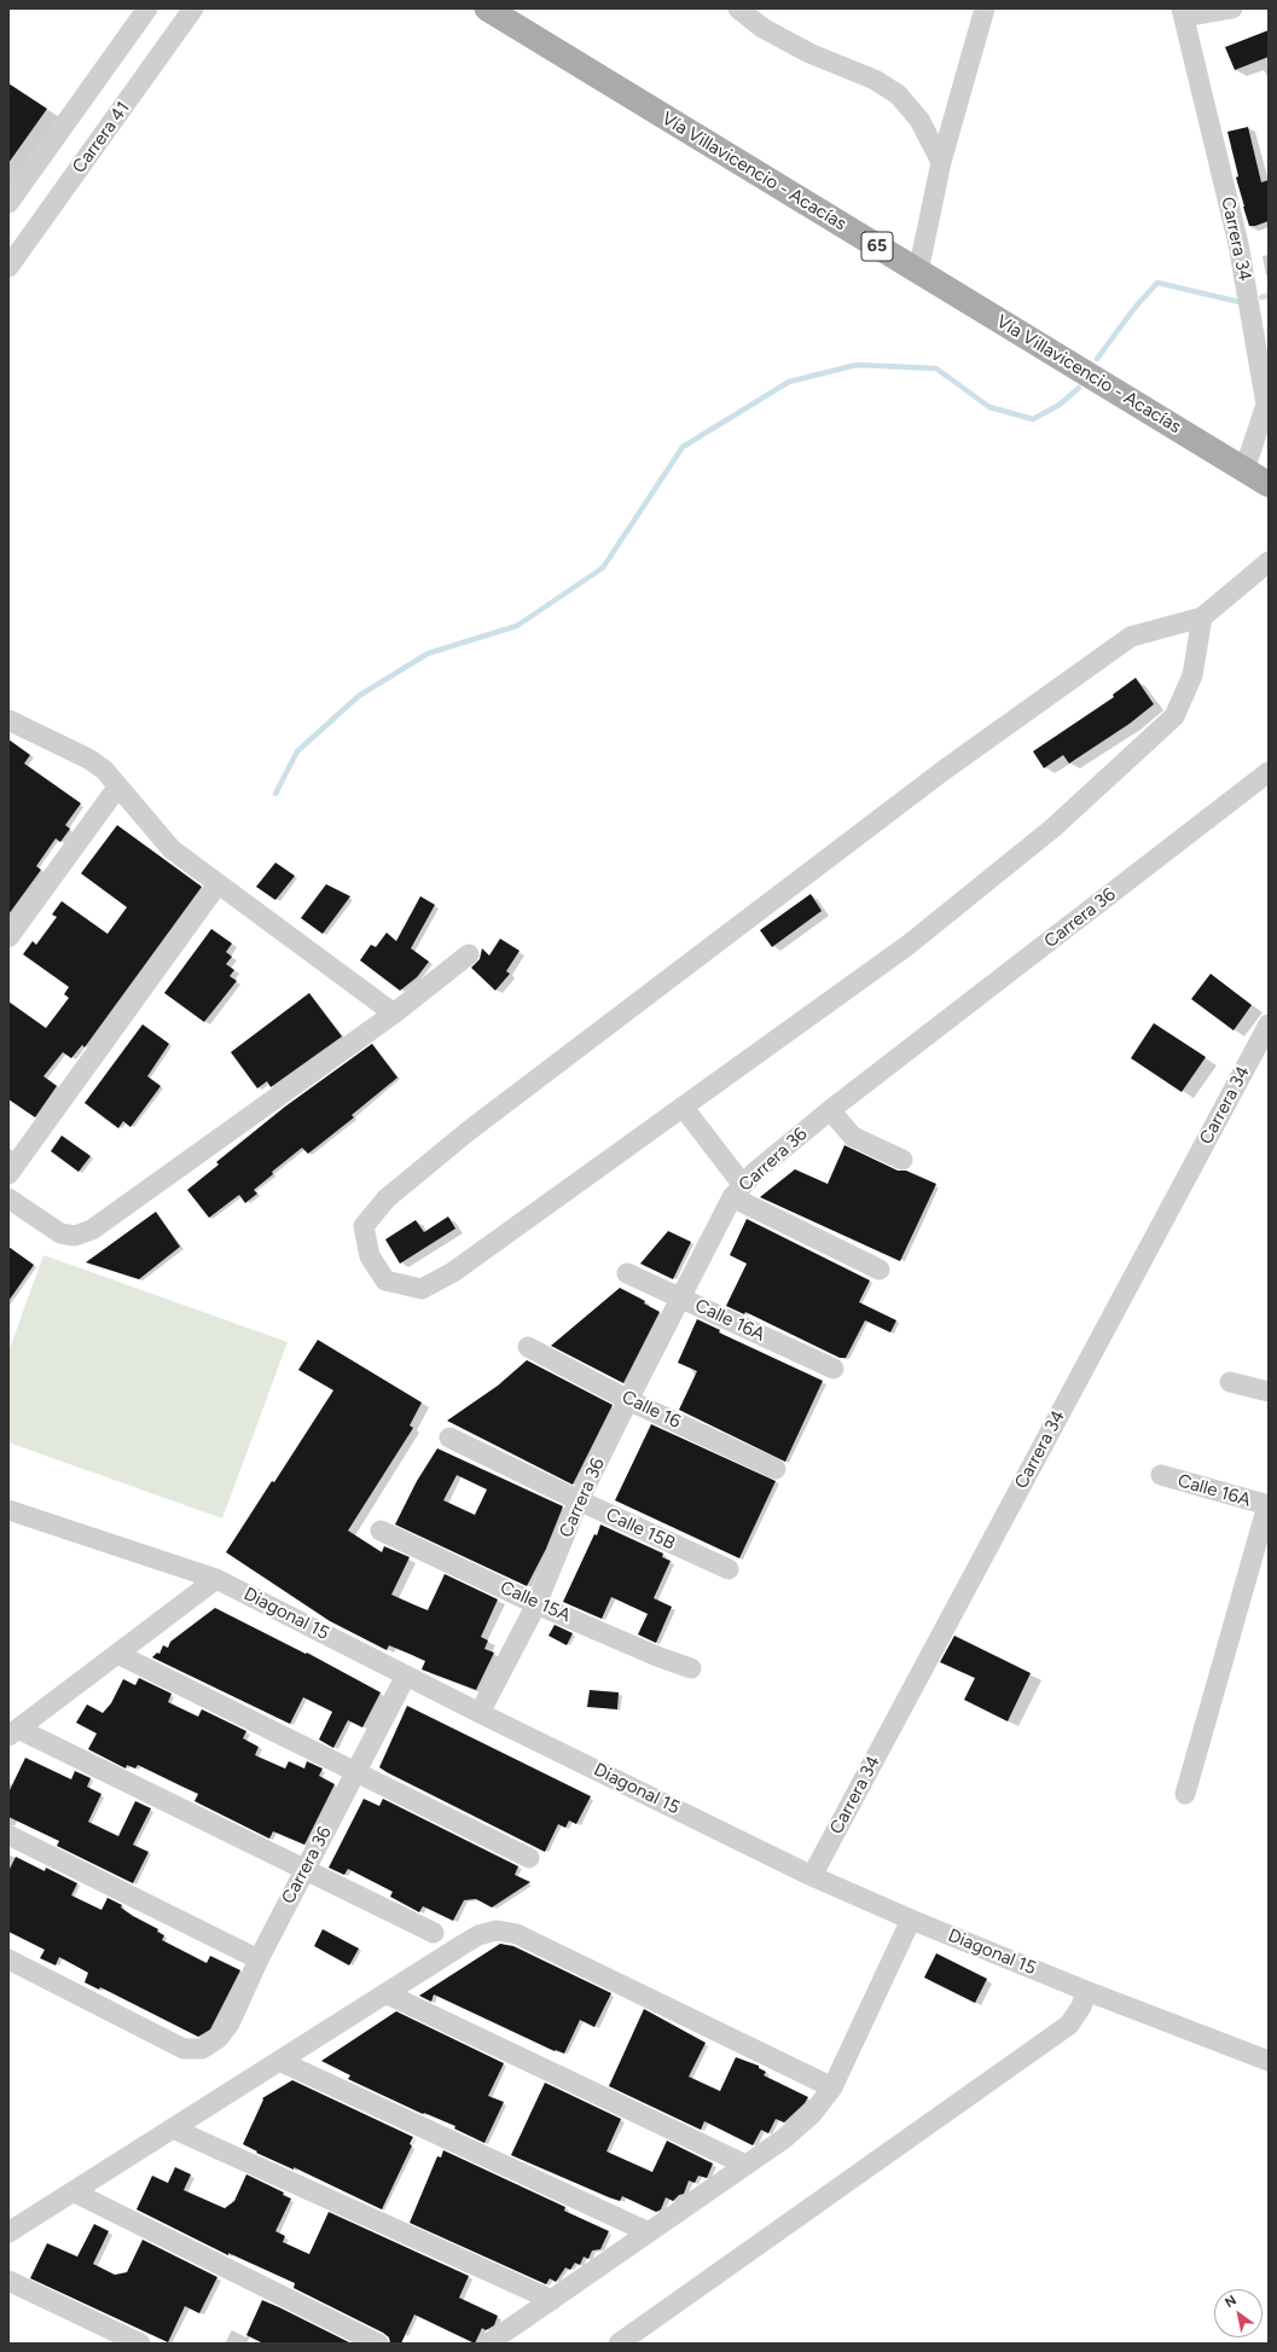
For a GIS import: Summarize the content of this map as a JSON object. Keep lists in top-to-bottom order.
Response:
{
  "streets": {
    "main road": ["Vía Villavicencio - Acacías", "65"],
    "street": [
      "Carrera 41",
      "Carrera 34",
      "Carrera 36",
      "Calle 16A",
      "Calle 16",
      "Calle 15B",
      "Calle 15A",
      "Diagonal 15"
    ]
  },
  "crossings": [
    ["Vía Villavicencio - Acacías", "Carrera 34"],
    ["Carrera 34", "Diagonal 15"],
    ["Carrera 36", "Calle 16A"],
    ["Carrera 36", "Calle 16"],
    ["Carrera 36", "Calle 15B"],
    ["Carrera 36", "Calle 15A"],
    ["Carrera 36", "Diagonal 15"]
  ],
  "north": "top left"
}
